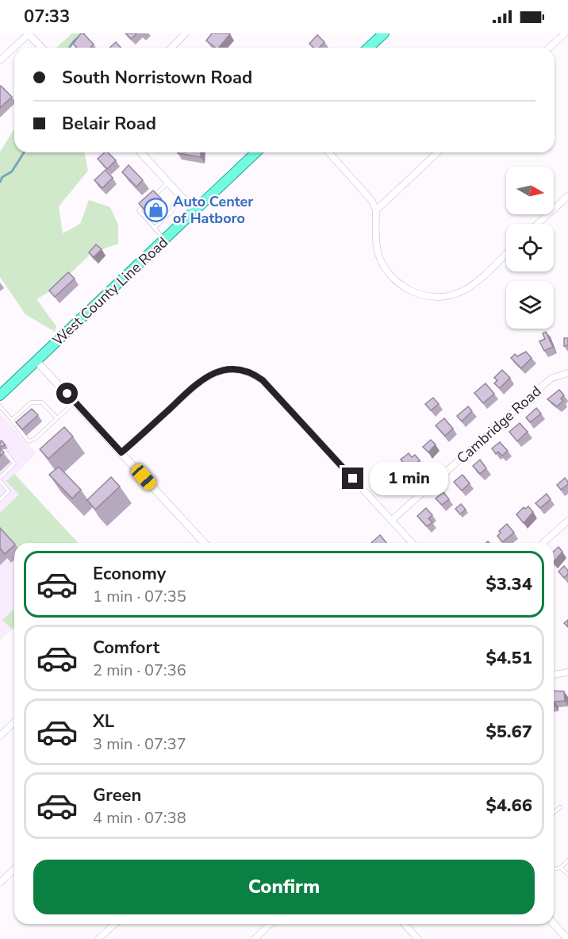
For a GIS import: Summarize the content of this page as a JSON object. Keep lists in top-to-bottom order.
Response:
{
  "streets": {
    "main road": ["West County Line Road"],
    "street": ["Cambridge Road"]
  },
  "places": {
    "shop": ["Auto Center of Hatboro"]
  },
  "north": "right",
  "page": {
    "status": "07:33",
    "banner": ["South Norristown Road", "Belair Road"],
    "bubble": "1 min",
    "list": [
      {
        "name": "Economy",
        "note": "1 min · 07:35",
        "value": "$3.34"
      },
      {
        "name": "Comfort",
        "note": "2 min · 07:36",
        "value": "$4.51"
      },
      {
        "name": "XL",
        "note": "3 min · 07:37",
        "value": "$5.67"
      },
      {
        "name": "Green",
        "note": "4 min · 07:38",
        "value": "$4.66"
      }
    ],
    "buttons": "Confirm"
  }
}
